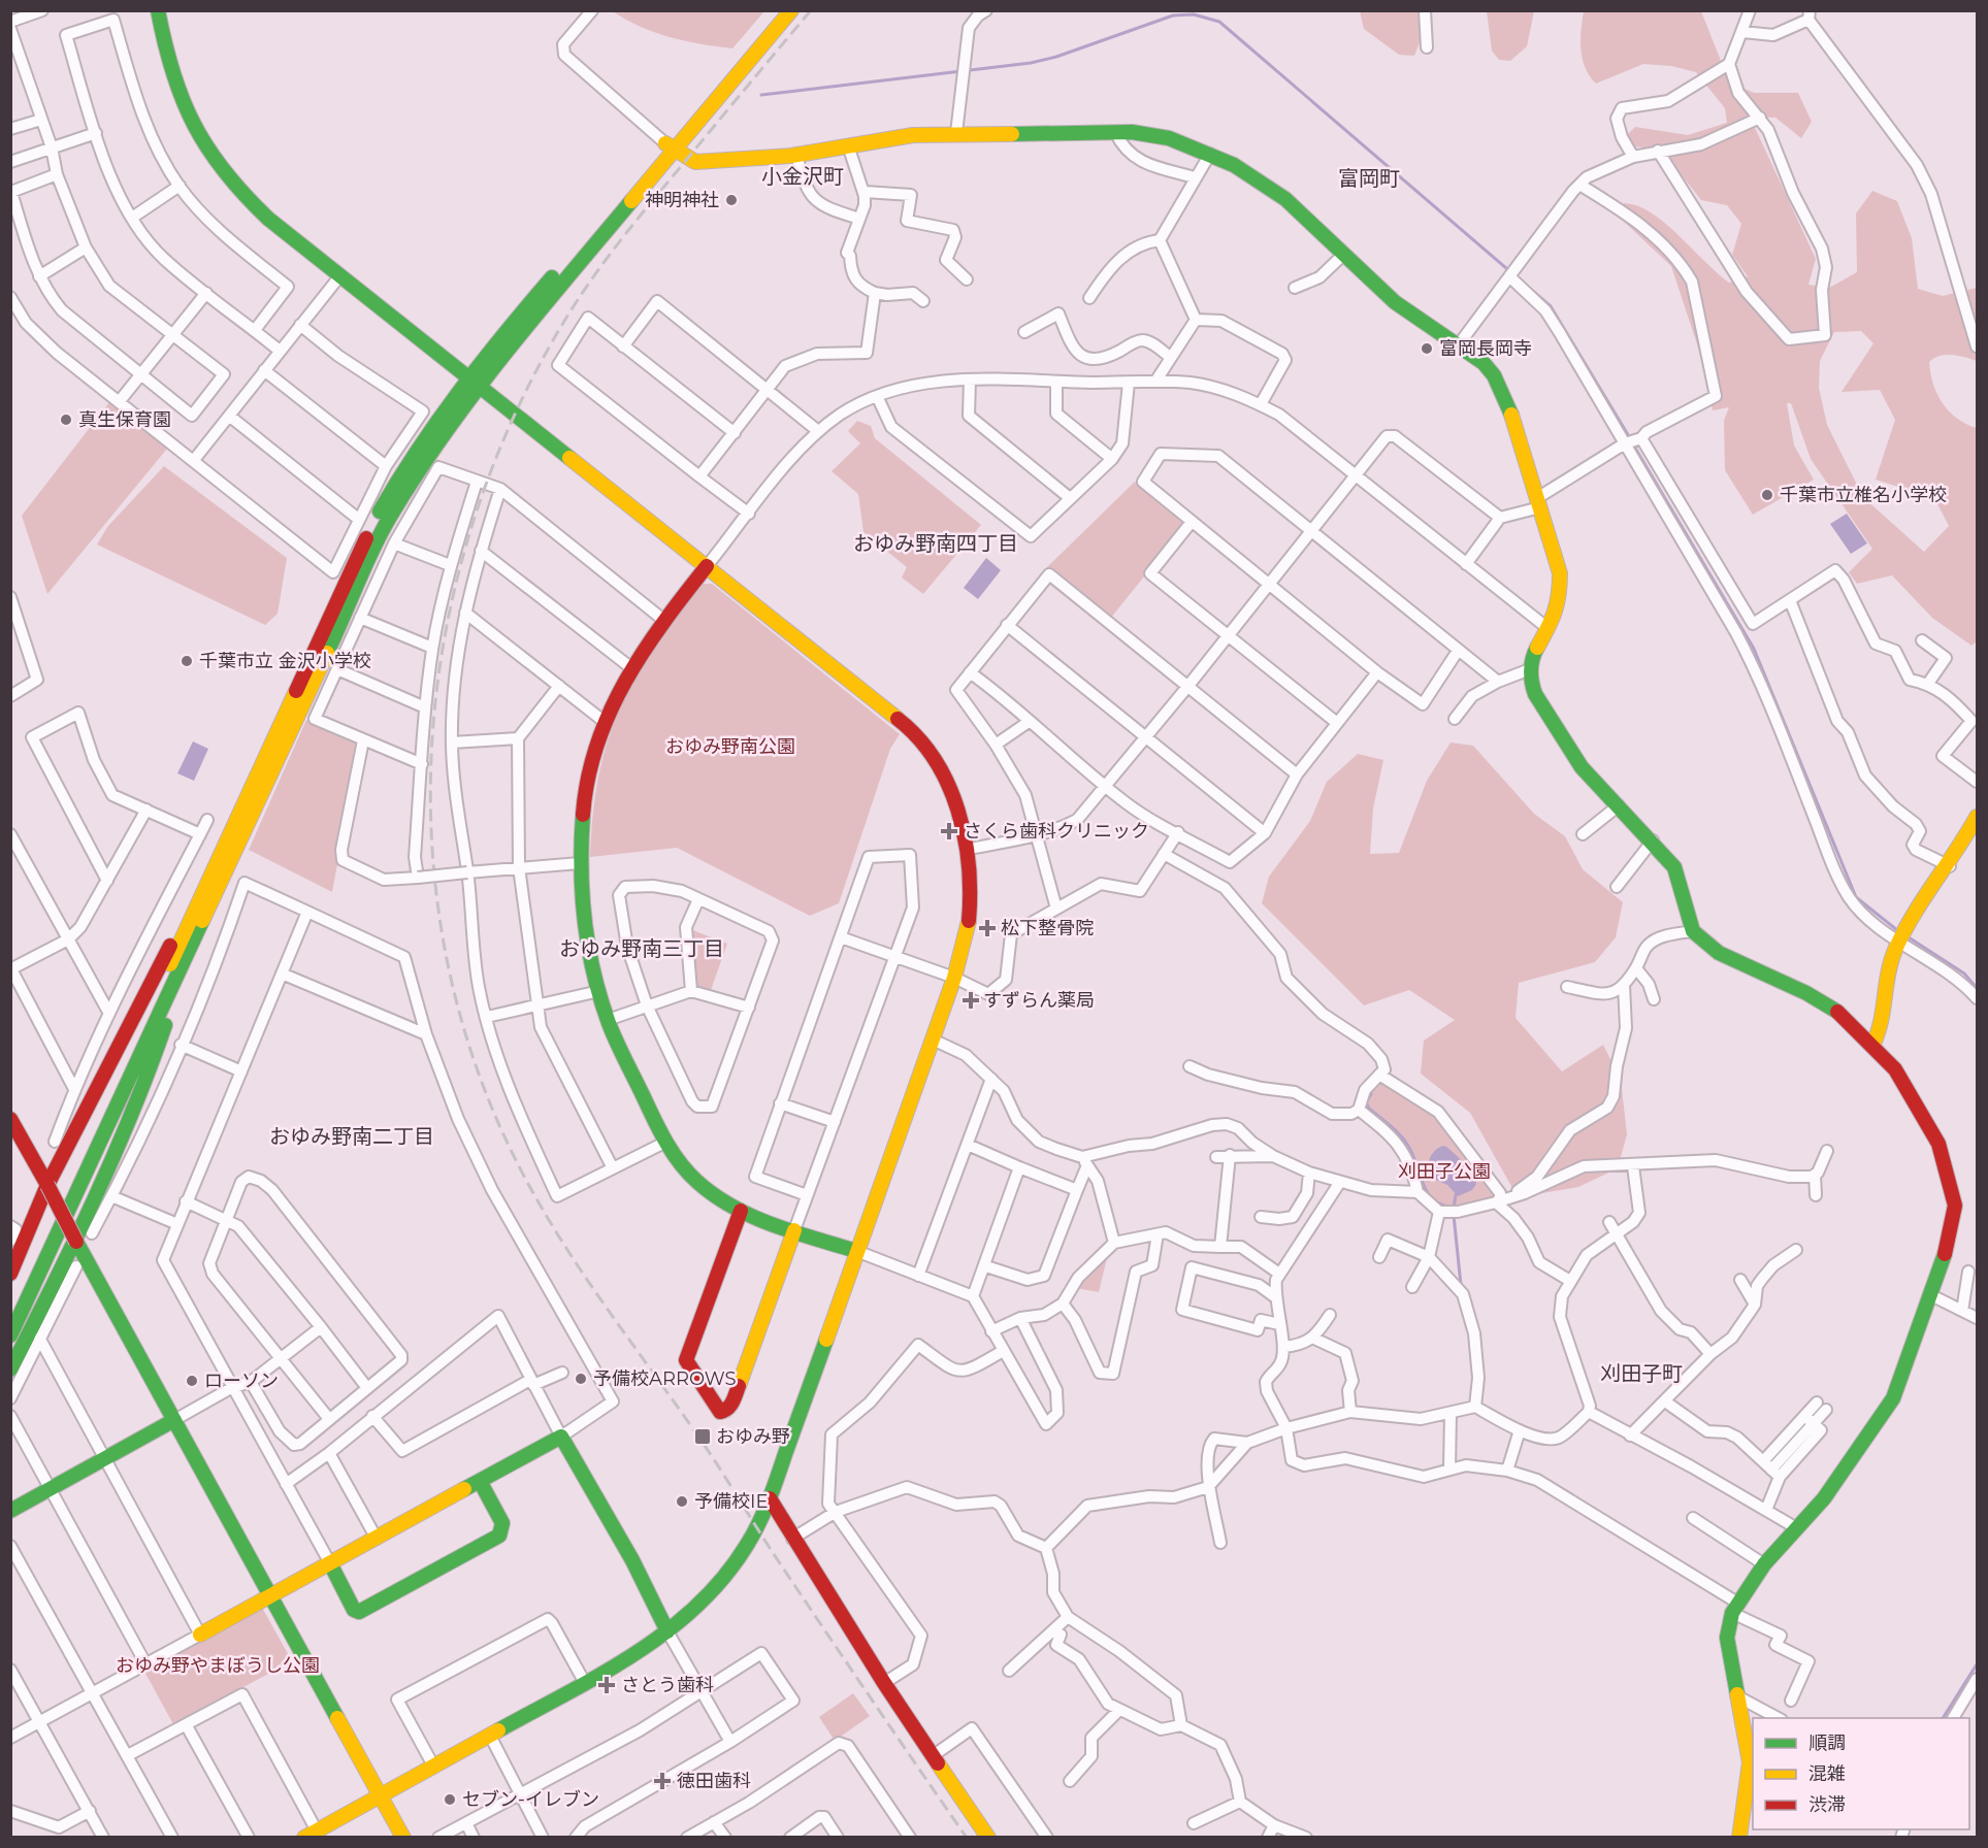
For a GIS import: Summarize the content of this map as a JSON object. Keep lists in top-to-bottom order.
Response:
{
  "districts": [
    "小金沢町",
    "富岡町",
    "おゆみ野南四丁目",
    "おゆみ野南三丁目",
    "おゆみ野南二丁目",
    "刈田子町"
  ],
  "parks": ["おゆみ野南公園", "刈田子公園", "おゆみ野やまぼうし公園"],
  "places": {
    "other": [
      "神明神社",
      "富岡長岡寺",
      "真生保育園",
      "千葉市立椎名小学校",
      "千葉市立 金沢小学校",
      "予備校ARROWS",
      "ローソン",
      "予備校IE",
      "セブン-イレブン"
    ],
    "health": [
      "さくら歯科クリニック",
      "松下整骨院",
      "すずらん薬局",
      "さとう歯科",
      "徳田歯科"
    ],
    "transit": ["おゆみ野"]
  },
  "legend": ["順調", "混雑", "渋滞"]
}
